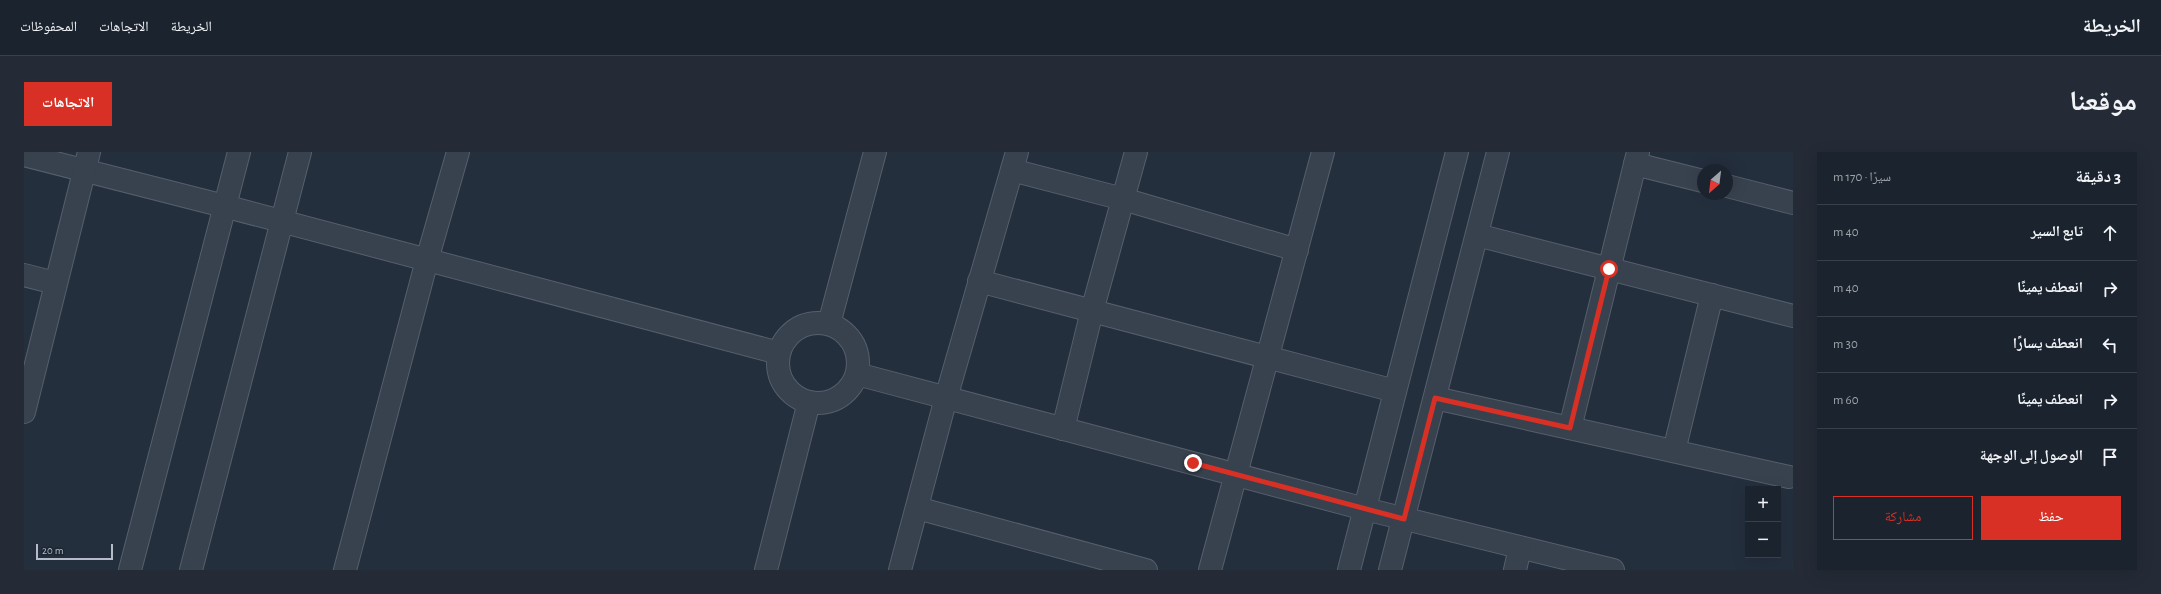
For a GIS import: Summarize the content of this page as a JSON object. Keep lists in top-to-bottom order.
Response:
{
  "scale_bar": "20 m",
  "north": "bottom left",
  "page": {
    "header": "الخريطة",
    "nav": ["الخريطة", "الاتجاهات", "المحفوظات"],
    "title": "موقعنا",
    "buttons": [
      "الاتجاهات",
      ["حفظ", "مشاركة"]
    ],
    "heading": ["3 دقيقة", "سيرًا · 170 m"],
    "list": [
      ["تابع السير", "40 m"],
      ["انعطف يمينًا", "40 m"],
      ["انعطف يسارًا", "30 m"],
      ["انعطف يمينًا", "60 m"],
      "الوصول إلى الوجهة"
    ],
    "map_buttons": ["+", "−"],
    "scale": "20 m"
  }
}
